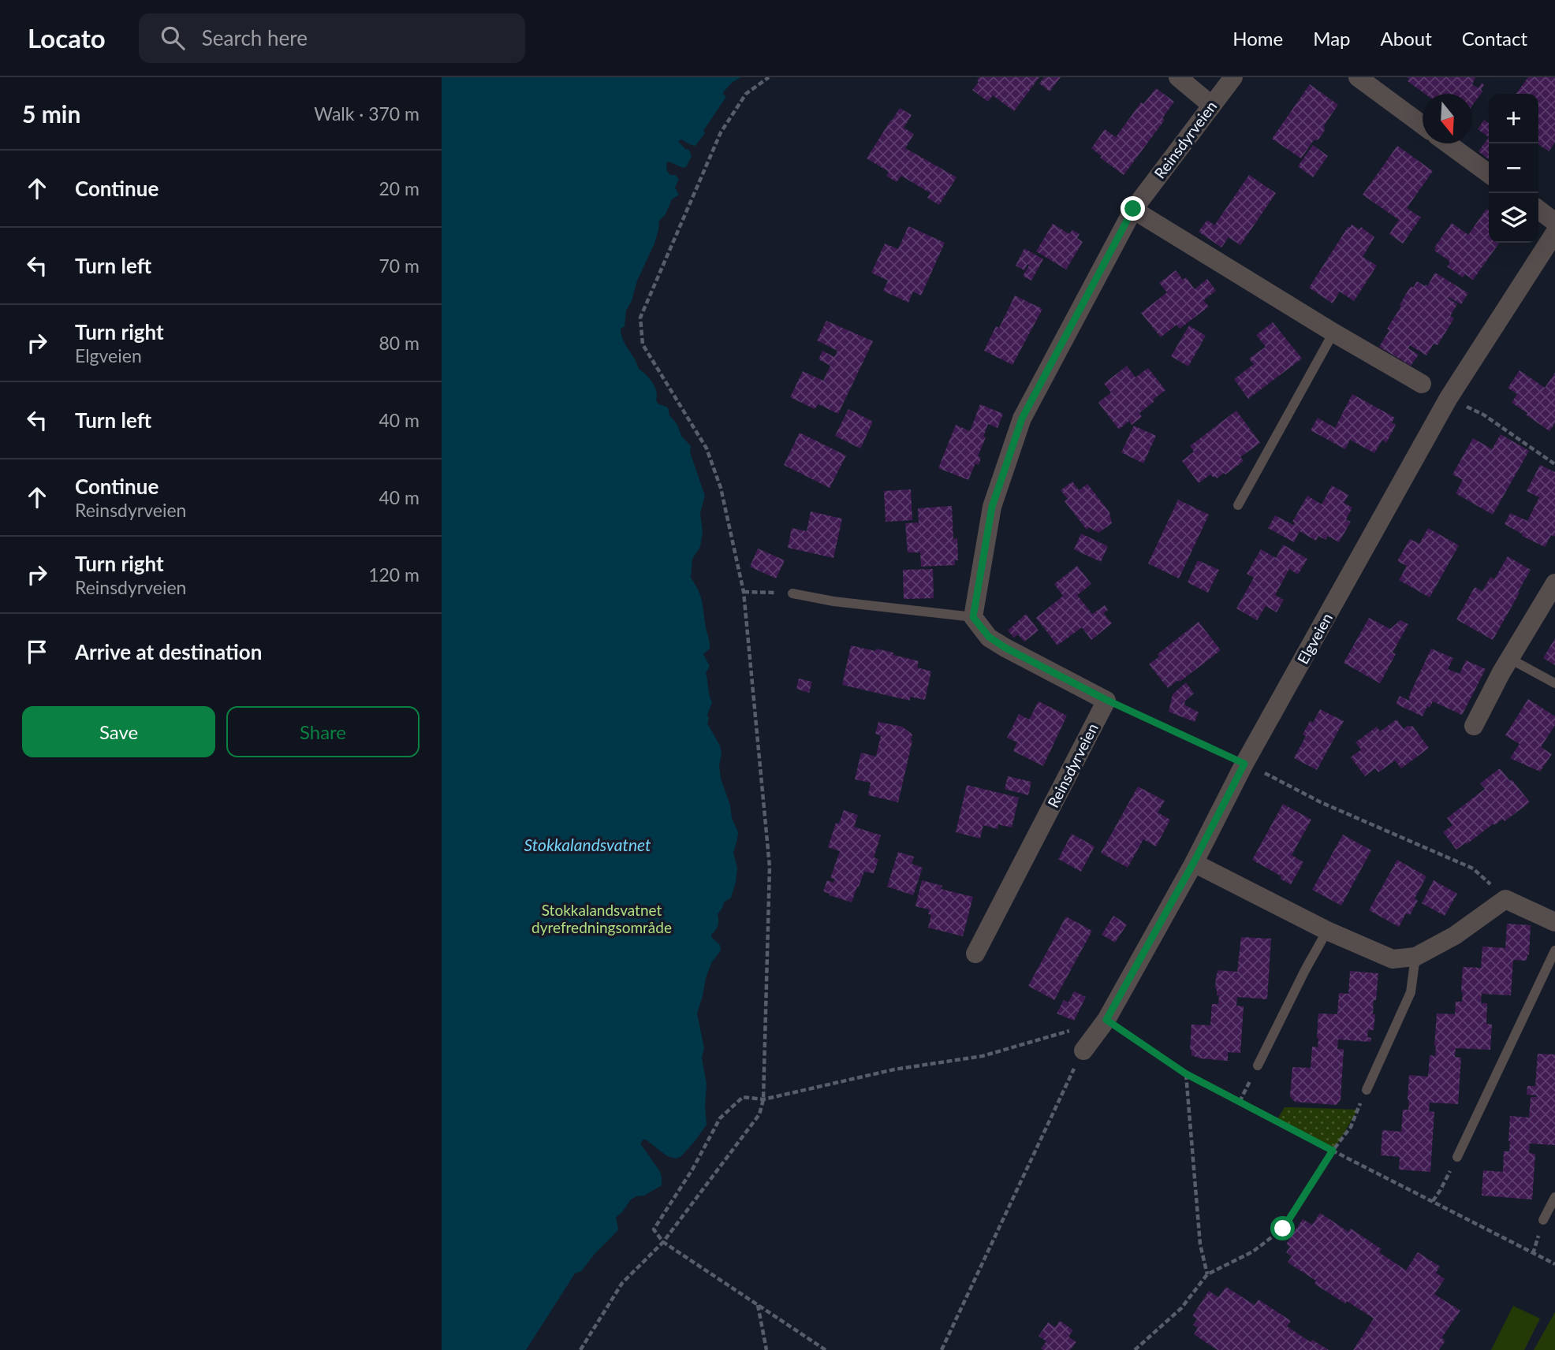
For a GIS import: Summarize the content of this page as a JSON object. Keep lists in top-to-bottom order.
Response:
{
  "streets": {
    "street": ["Reinsdyrveien", "Elgveien"]
  },
  "water": ["Stokkalandsvatnet"],
  "parks": ["Stokkalandsvatnet dyrefredningsområde"],
  "north": "bottom",
  "page": {
    "header": "Locato",
    "search": "Search here",
    "nav": [
      "Home",
      "Map",
      "About",
      "Contact"
    ],
    "heading": ["5 min", "Walk · 370 m"],
    "map_buttons": ["+", "−"],
    "list": [
      ["Continue", "20 m"],
      ["Turn left", "70 m"],
      ["Turn right", "Elgveien", "80 m"],
      ["Turn left", "40 m"],
      ["Continue", "Reinsdyrveien", "40 m"],
      ["Turn right", "Reinsdyrveien", "120 m"],
      "Arrive at destination"
    ],
    "buttons": ["Save", "Share"]
  }
}
